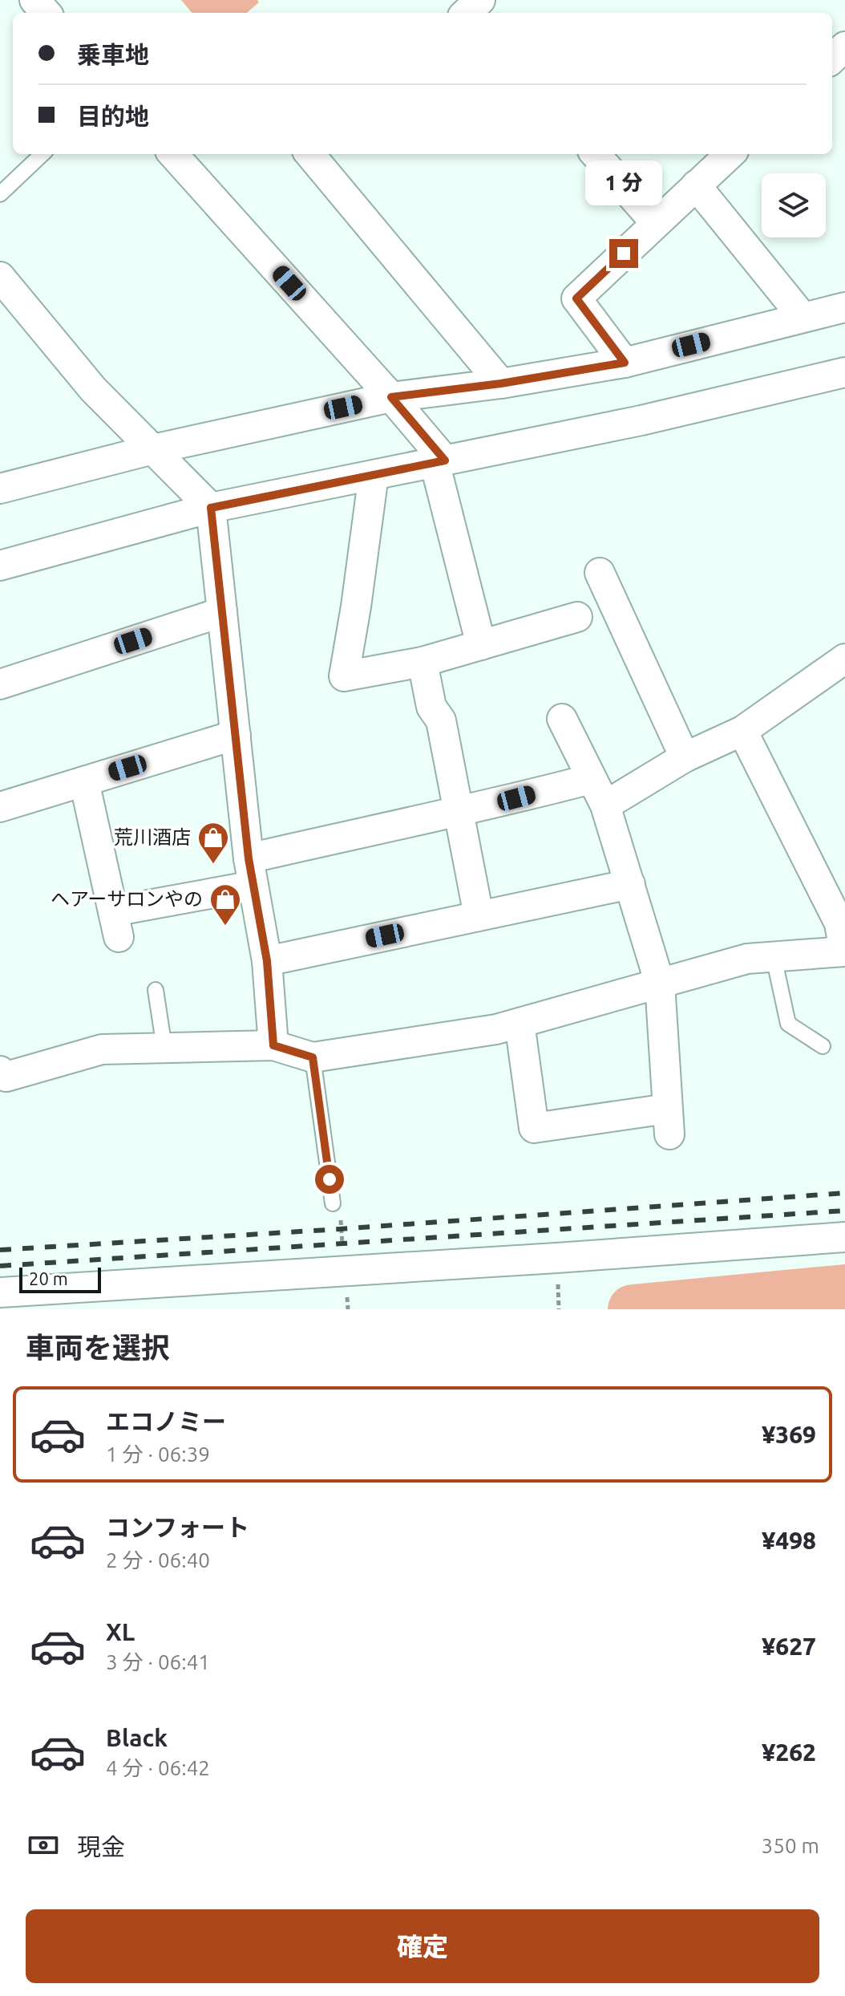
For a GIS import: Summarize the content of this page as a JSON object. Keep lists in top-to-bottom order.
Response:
{
  "places": {
    "shop": ["荒川酒店", "ヘアーサロンやの"]
  },
  "scale_bar": "20 m",
  "page": {
    "banner": ["乗車地", "目的地"],
    "bubble": "1 分",
    "scale": "20 m",
    "heading": "車両を選択",
    "list": [
      {
        "name": "エコノミー",
        "note": "1 分 · 06:39",
        "value": "¥369"
      },
      {
        "name": "コンフォート",
        "note": "2 分 · 06:40",
        "value": "¥498"
      },
      {
        "name": "XL",
        "note": "3 分 · 06:41",
        "value": "¥627"
      },
      {
        "name": "Black",
        "note": "4 分 · 06:42",
        "value": "¥262"
      }
    ],
    "pay": ["現金", "350 m"],
    "buttons": "確定"
  }
}
